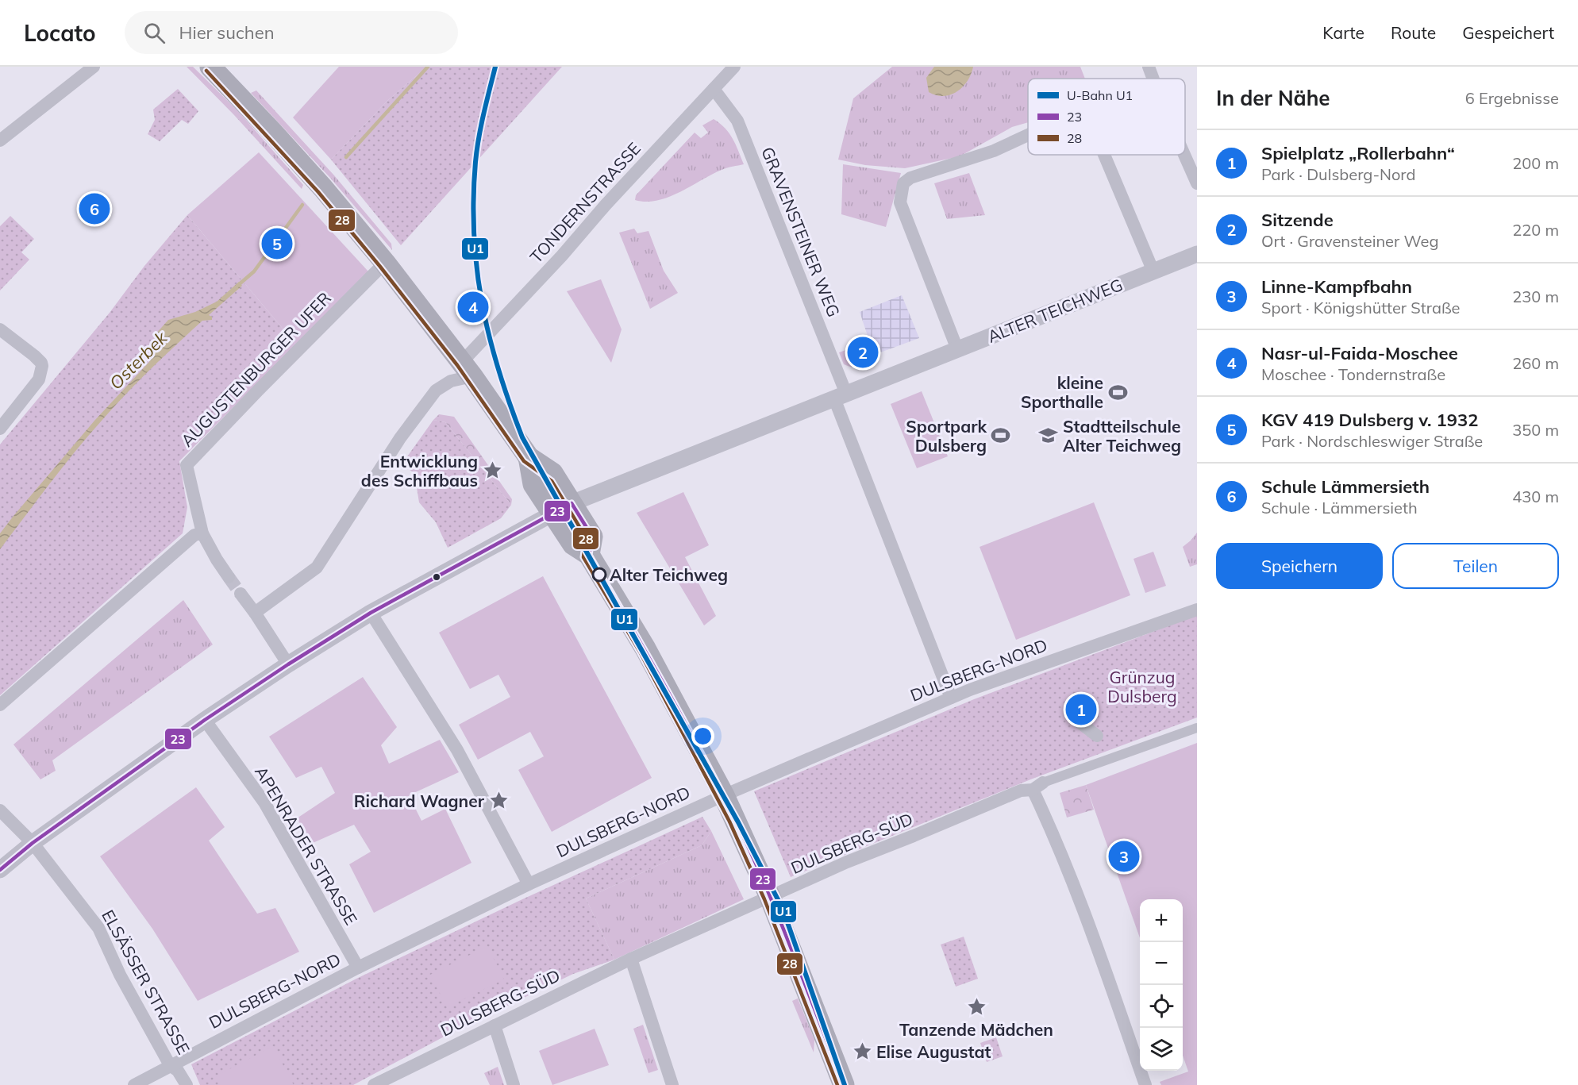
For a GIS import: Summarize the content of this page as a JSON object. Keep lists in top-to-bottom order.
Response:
{
  "streets": {
    "street": [
      "TONDERNSTRASSE",
      "GRAVENSTEINER WEG",
      "ALTER TEICHWEG",
      "AUGUSTENBURGER UFER",
      "DULSBERG-NORD",
      "DULSBERG-SÜD",
      "APENRADER STRASSE",
      "ELSÄSSER STRASSE"
    ]
  },
  "crossings": [
    ["TONDERNSTRASSE", "GRAVENSTEINER WEG"],
    ["GRAVENSTEINER WEG", "ALTER TEICHWEG"],
    ["GRAVENSTEINER WEG", "DULSBERG-NORD"],
    ["ALTER TEICHWEG", "APENRADER STRASSE"],
    ["ALTER TEICHWEG", "ELSÄSSER STRASSE"],
    ["DULSBERG-NORD", "APENRADER STRASSE"],
    ["DULSBERG-NORD", "ELSÄSSER STRASSE"]
  ],
  "water": ["Osterbek"],
  "parks": ["Grünzug Dulsberg"],
  "places": {
    "sports": ["kleine Sporthalle", "Sportpark Dulsberg"],
    "school or university": ["Stadtteilschule Alter Teichweg"],
    "place": [
      "Entwicklung des Schiffbaus",
      "Richard Wagner",
      "Tanzende Mädchen",
      "Elise Augustat"
    ],
    "other": ["Alter Teichweg"]
  },
  "lines": ["metro line U1", "transit line 28", "transit line 23"],
  "legend": ["U-Bahn U1", "23", "28"],
  "page": {
    "header": "Locato",
    "search": "Hier suchen",
    "nav": ["Karte", "Route", "Gespeichert"],
    "heading": ["In der Nähe", "6 Ergebnisse"],
    "list": [
      {
        "mark": "1",
        "name": "Spielplatz „Rollerbahn“",
        "note": "Park · Dulsberg-Nord",
        "value": "200 m"
      },
      {
        "mark": "2",
        "name": "Sitzende",
        "note": "Ort · Gravensteiner Weg",
        "value": "220 m"
      },
      {
        "mark": "3",
        "name": "Linne-Kampfbahn",
        "note": "Sport · Königshütter Straße",
        "value": "230 m"
      },
      {
        "mark": "4",
        "name": "Nasr-ul-Faida-Moschee",
        "note": "Moschee · Tondernstraße",
        "value": "260 m"
      },
      {
        "mark": "5",
        "name": "KGV 419 Dulsberg v. 1932",
        "note": "Park · Nordschleswiger Straße",
        "value": "350 m"
      },
      {
        "mark": "6",
        "name": "Schule Lämmersieth",
        "note": "Schule · Lämmersieth",
        "value": "430 m"
      }
    ],
    "pins": [
      "6",
      "5",
      "4",
      "2",
      "1",
      "3"
    ],
    "buttons": ["Speichern", "Teilen"],
    "map_buttons": ["+", "−"]
  }
}
